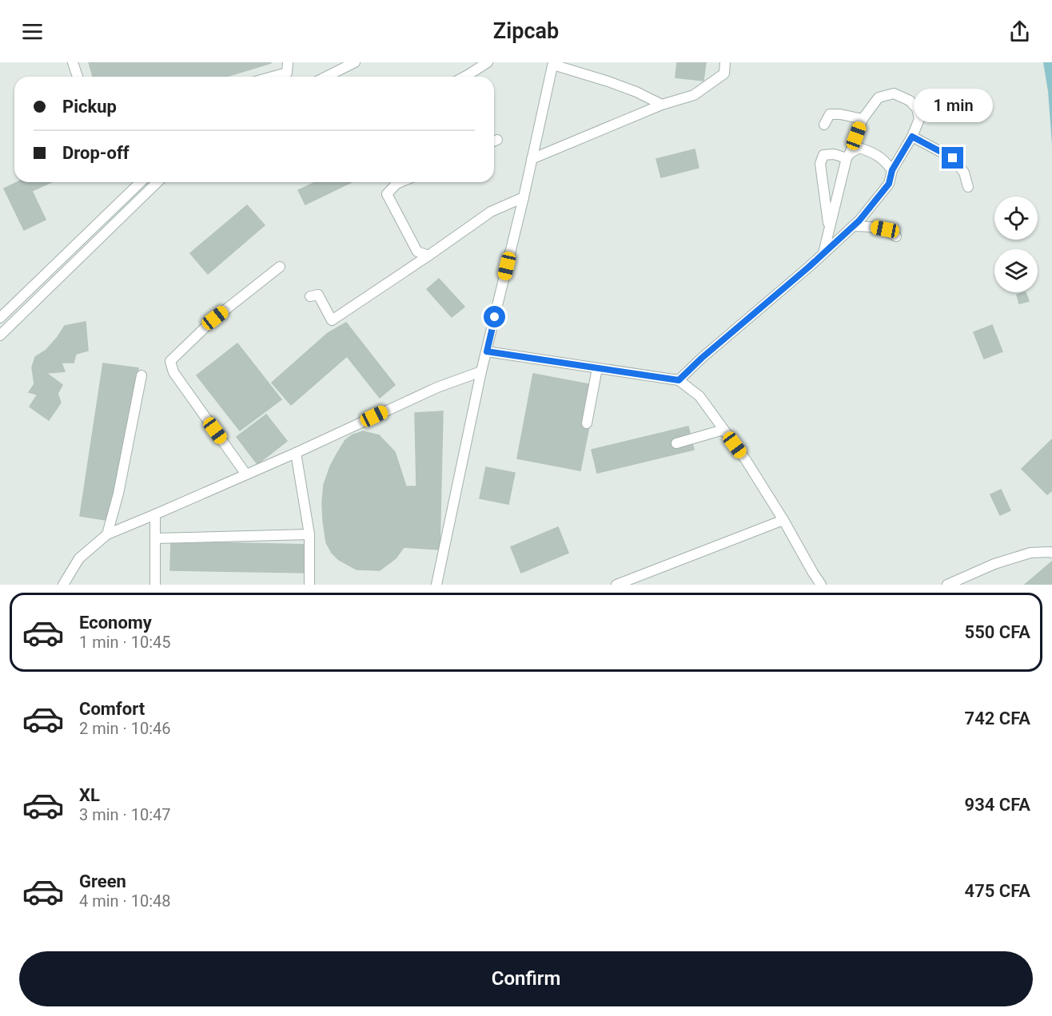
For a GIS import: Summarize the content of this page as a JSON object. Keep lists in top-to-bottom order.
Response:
{
  "page": {
    "header": "Zipcab",
    "banner": ["Pickup", "Drop-off"],
    "bubble": "1 min",
    "list": [
      {
        "name": "Economy",
        "note": "1 min · 10:45",
        "value": "550 CFA"
      },
      {
        "name": "Comfort",
        "note": "2 min · 10:46",
        "value": "742 CFA"
      },
      {
        "name": "XL",
        "note": "3 min · 10:47",
        "value": "934 CFA"
      },
      {
        "name": "Green",
        "note": "4 min · 10:48",
        "value": "475 CFA"
      }
    ],
    "buttons": "Confirm"
  }
}
